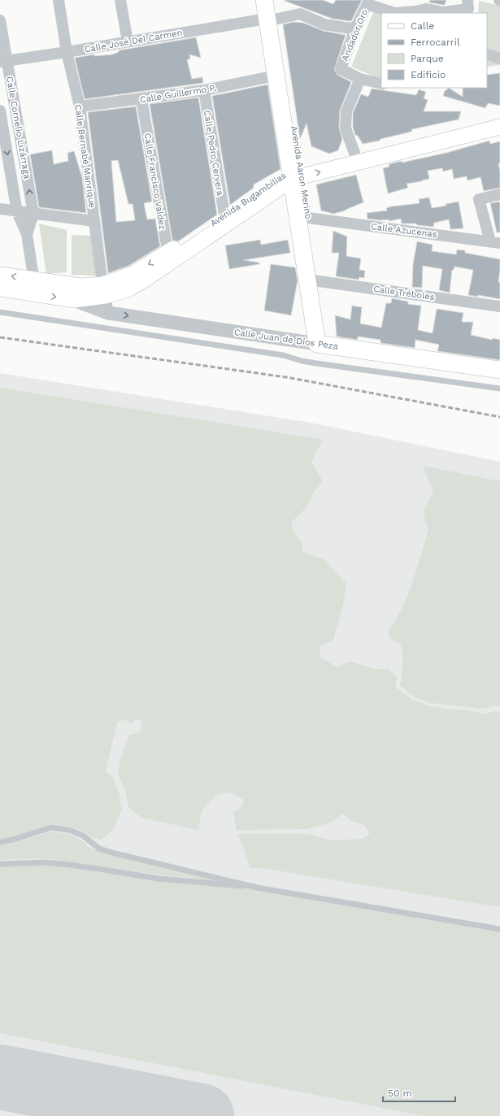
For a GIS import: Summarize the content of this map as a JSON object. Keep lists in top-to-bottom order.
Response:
{
  "streets": {
    "main road": ["Avenida Aaron Merino", "Avenida Bugambilias", "Calle Juan de Dios Peza"],
    "street": [
      "Andador Oro",
      "Calle José Del Carmen",
      "Calle Guillermo P.",
      "Calle Cornelio Lizárraga",
      "Calle Pedro Cervera",
      "Calle Bernabé Manrique",
      "Calle Francisco Valdez",
      "Calle Azucenas",
      "Calle Tréboles"
    ]
  },
  "crossings": [
    ["Andador Oro", "Calle José Del Carmen"],
    ["Calle José Del Carmen", "Calle Cornelio Lizárraga"],
    ["Calle José Del Carmen", "Calle Bernabé Manrique"],
    ["Calle José Del Carmen", "Avenida Aaron Merino"],
    ["Calle Guillermo P.", "Calle Pedro Cervera"],
    ["Calle Guillermo P.", "Calle Bernabé Manrique"],
    ["Calle Guillermo P.", "Avenida Aaron Merino"],
    ["Calle Guillermo P.", "Calle Francisco Valdez"],
    ["Calle Cornelio Lizárraga", "Calle Juan de Dios Peza"],
    ["Calle Pedro Cervera", "Avenida Bugambilias"],
    ["Calle Bernabé Manrique", "Avenida Bugambilias"],
    ["Calle Bernabé Manrique", "Calle Juan de Dios Peza"],
    ["Avenida Aaron Merino", "Avenida Bugambilias"],
    ["Avenida Aaron Merino", "Calle Azucenas"],
    ["Avenida Aaron Merino", "Calle Tréboles"],
    ["Avenida Aaron Merino", "Calle Juan de Dios Peza"],
    ["Calle Francisco Valdez", "Avenida Bugambilias"],
    ["Avenida Bugambilias", "Calle Juan de Dios Peza"]
  ],
  "legend": [
    "Calle",
    "Ferrocarril",
    "Parque",
    "Edificio"
  ],
  "scale_bar": "50 m"
}
